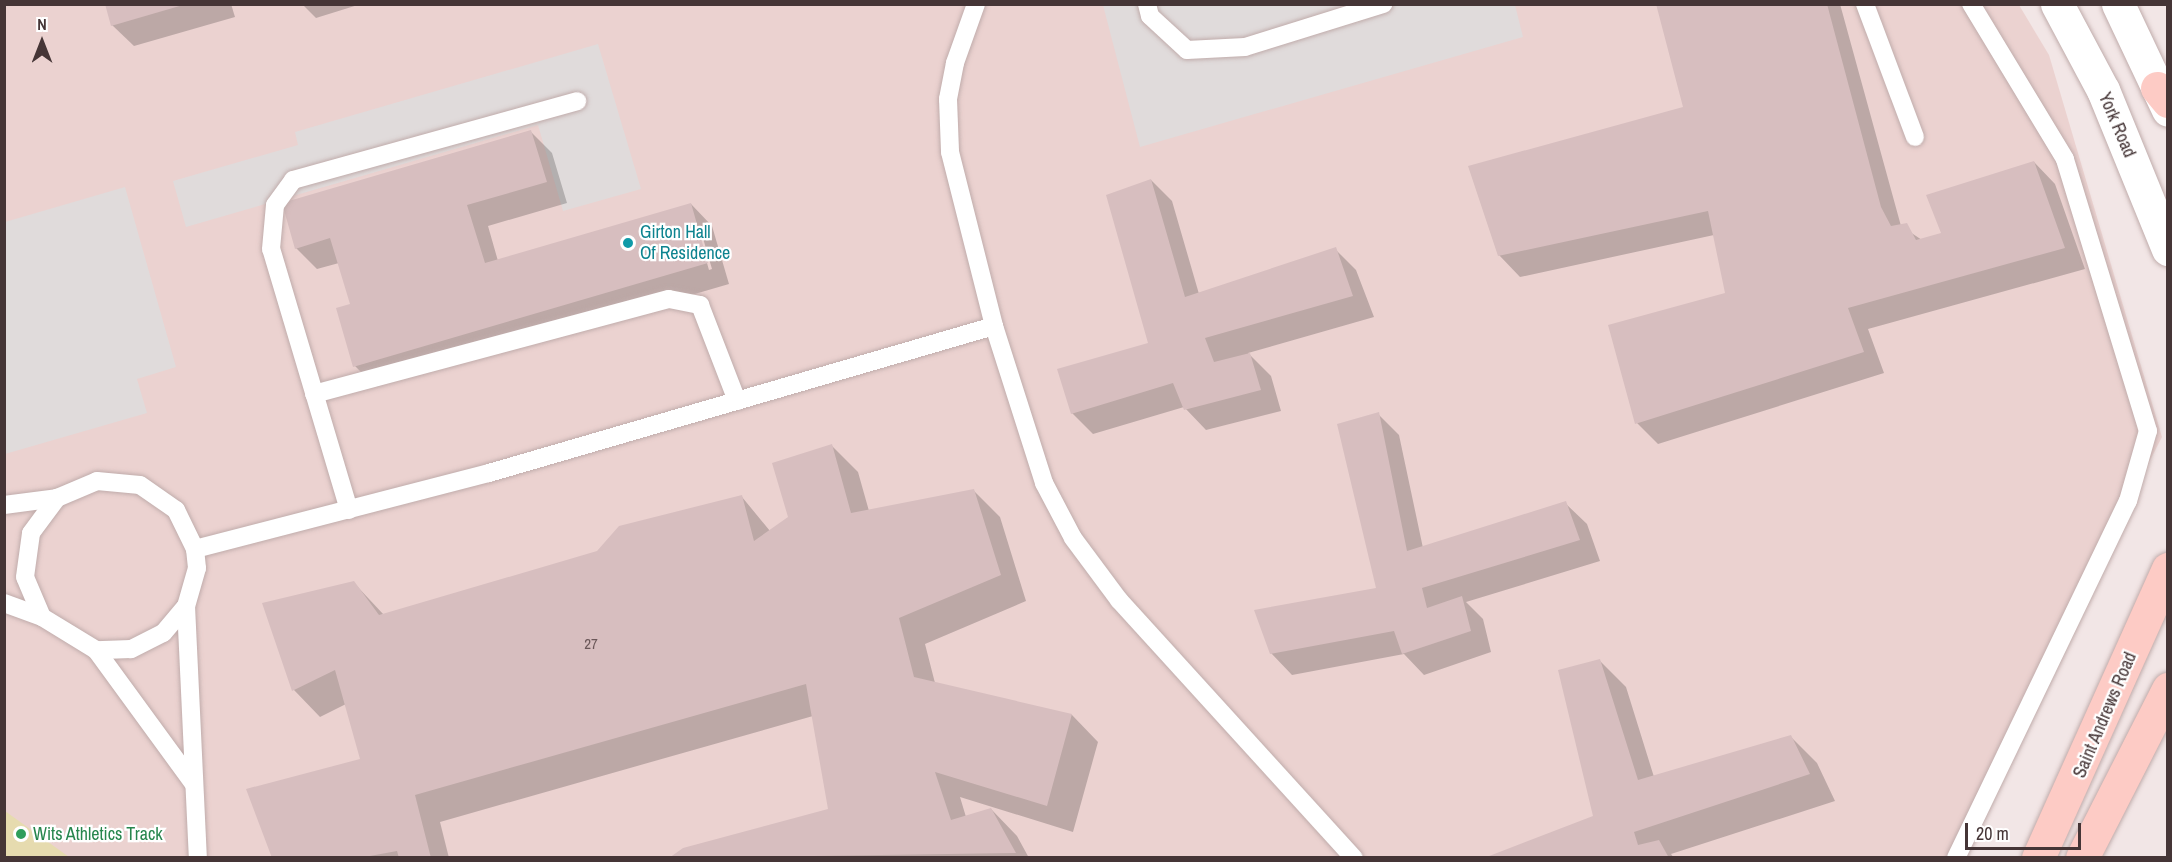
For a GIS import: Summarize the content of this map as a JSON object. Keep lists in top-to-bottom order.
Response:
{
  "streets": {
    "main road": ["Saint Andrews Road"],
    "street": ["York Road"]
  },
  "places": ["Girton Hall Of Residence", "Wits Athletics Track"],
  "house_numbers": ["27"],
  "scale_bar": "20 m",
  "north": "top"
}
